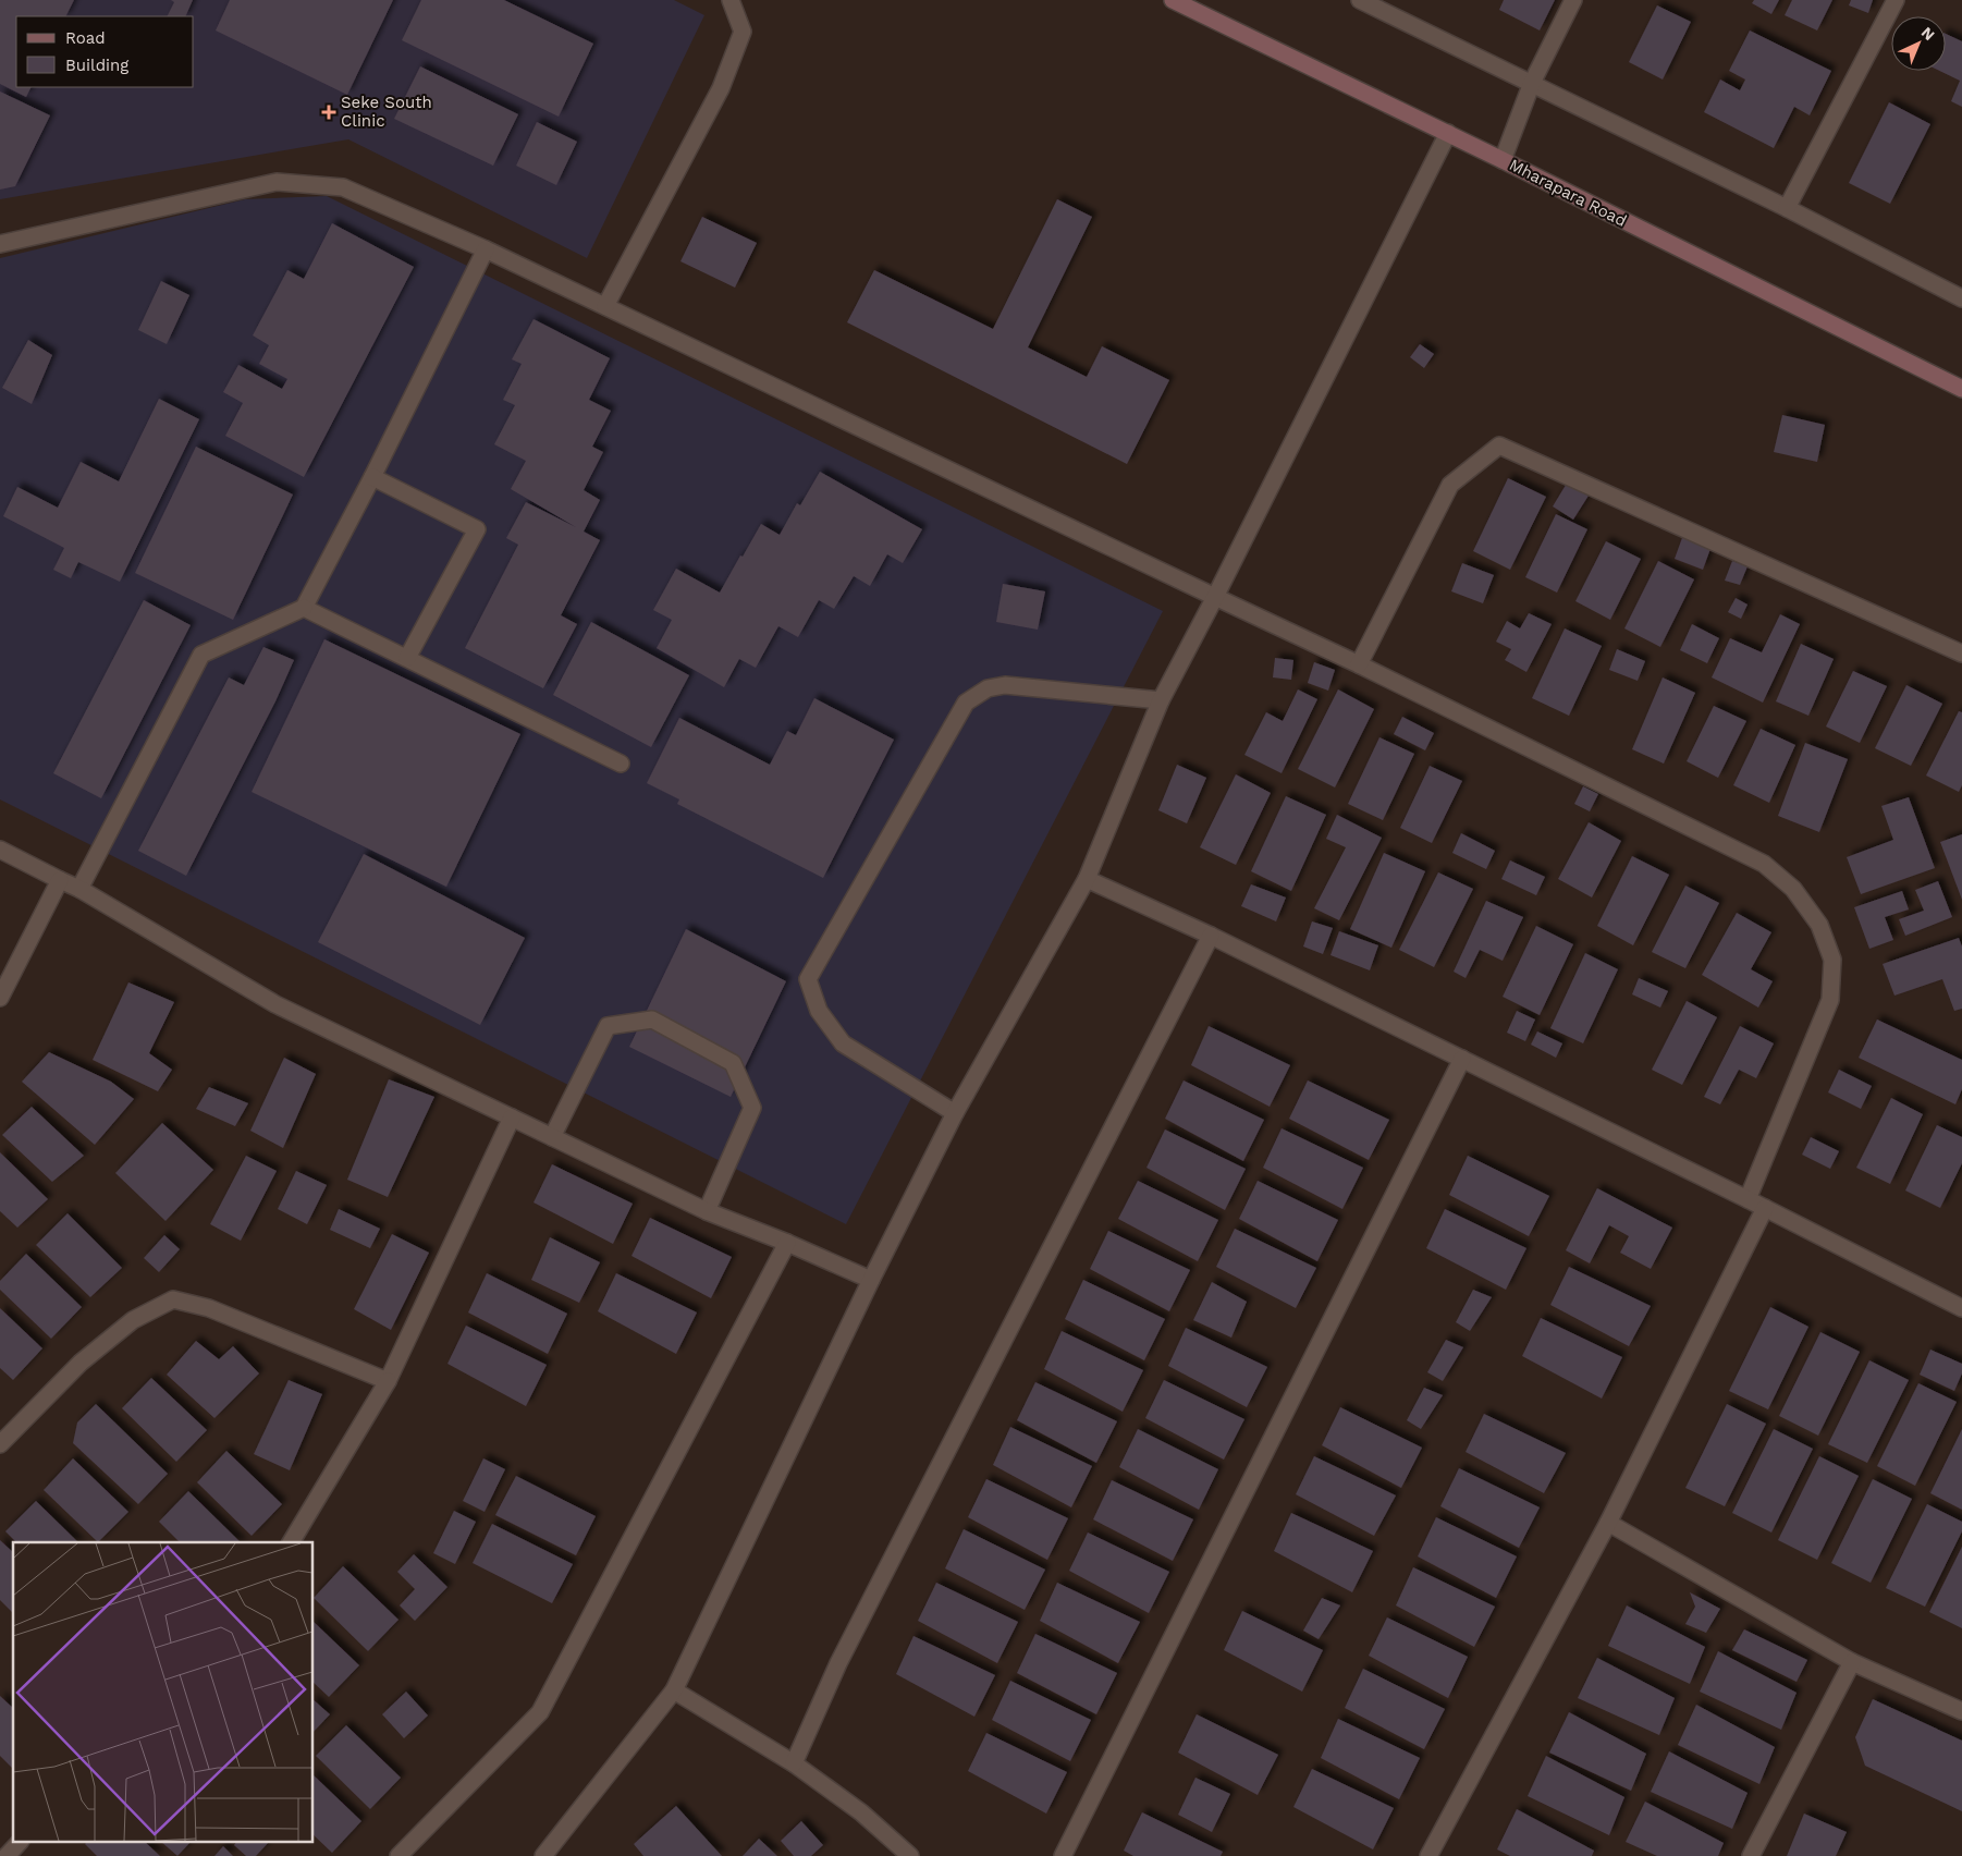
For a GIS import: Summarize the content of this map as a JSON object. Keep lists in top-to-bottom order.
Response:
{
  "streets": {
    "main road": ["Mharapara Road"]
  },
  "places": {
    "health": ["Seke South Clinic"]
  },
  "legend": ["Road", "Building"],
  "north": "top right"
}
